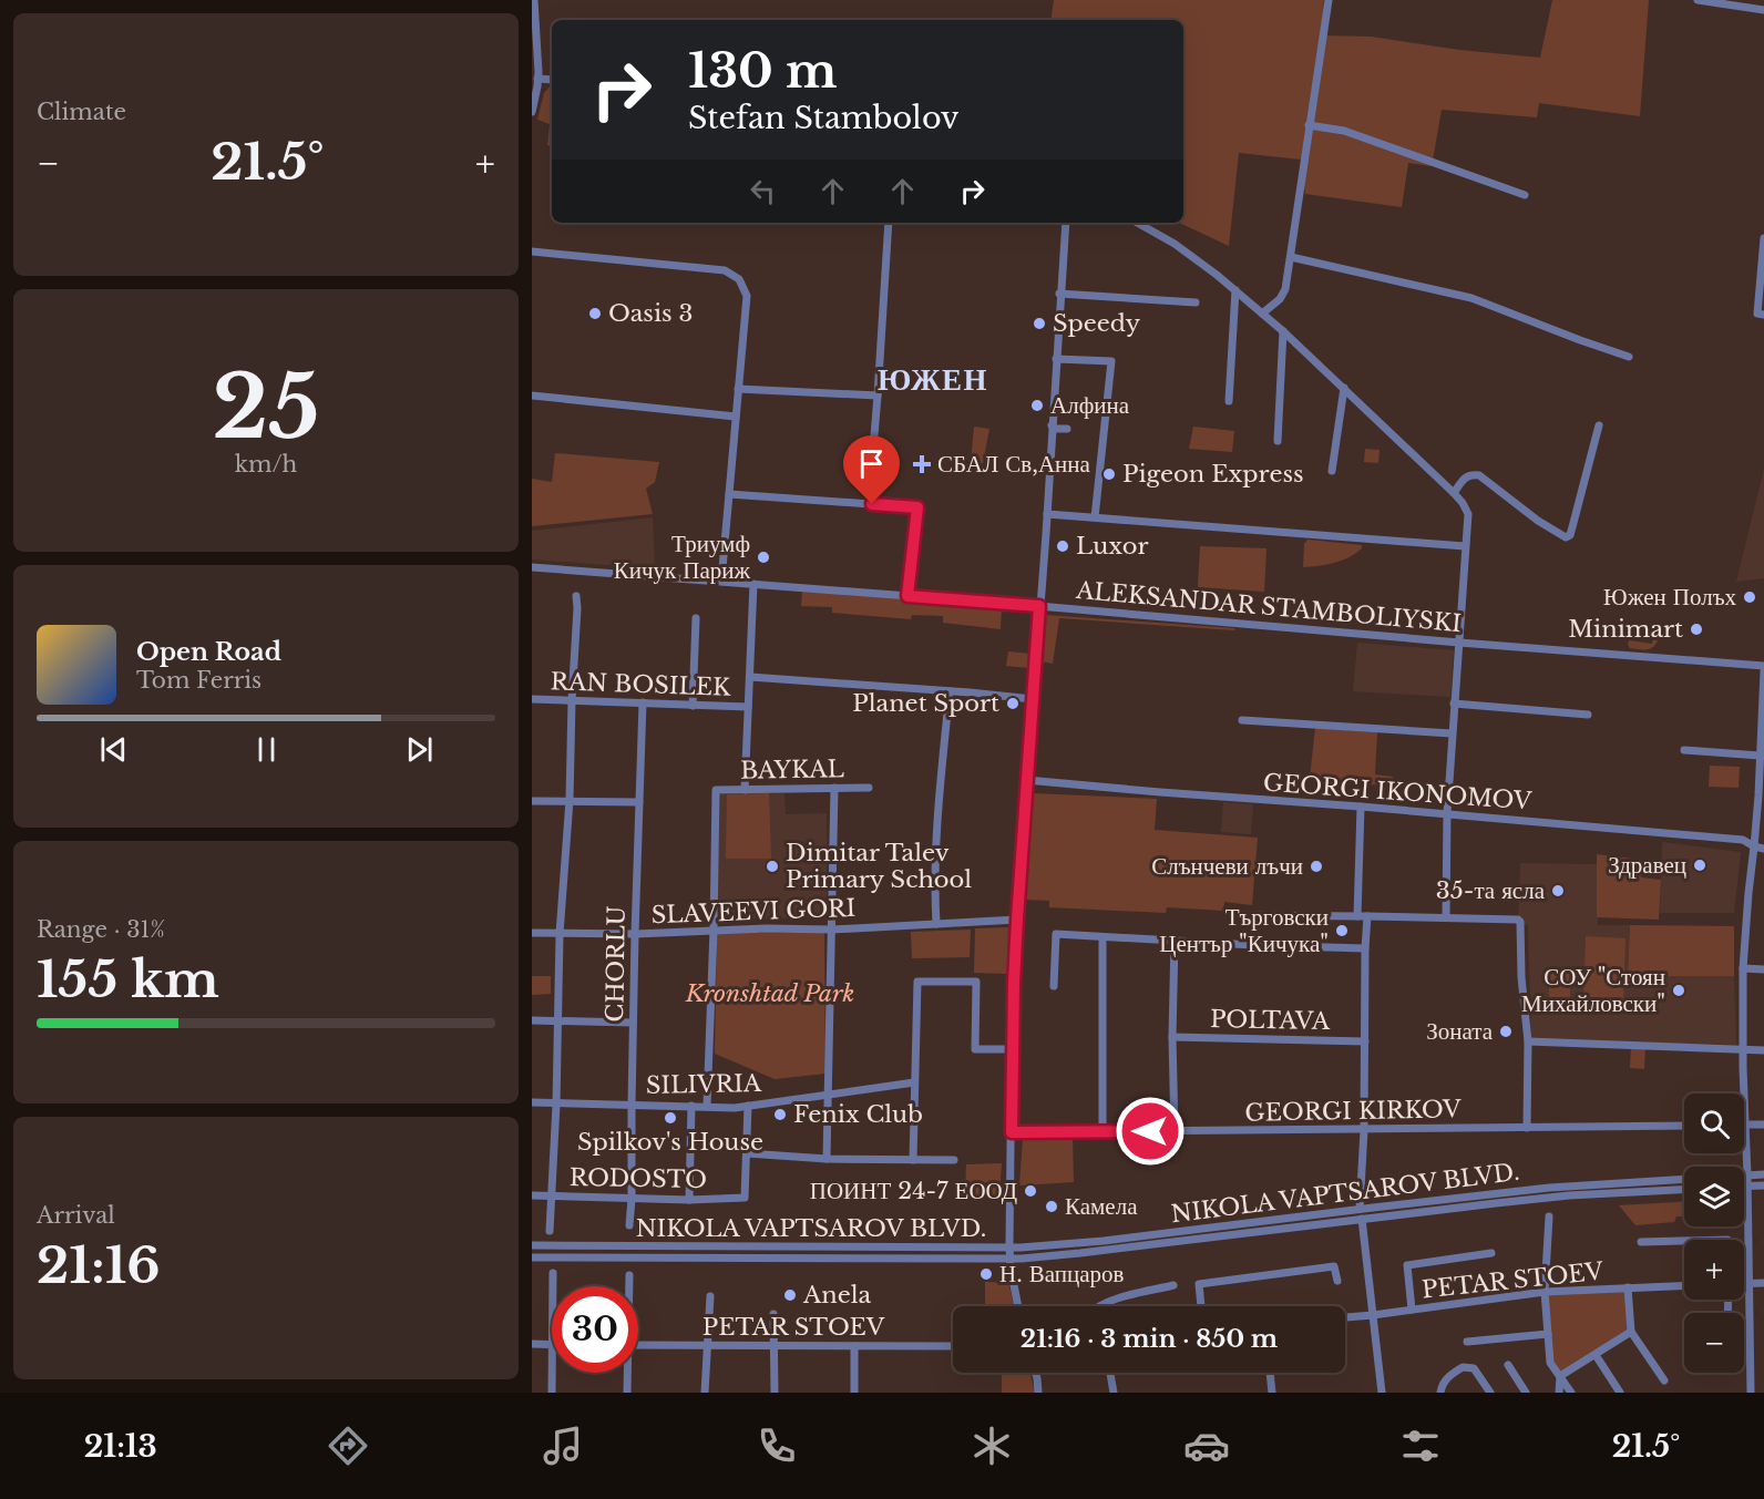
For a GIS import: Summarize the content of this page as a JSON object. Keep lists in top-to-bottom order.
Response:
{
  "streets": {
    "street": [
      "ALEKSANDAR STAMBOLIYSKI",
      "RAN BOSILEK",
      "BAYKAL",
      "GEORGI IKONOMOV",
      "SLAVEEVI GORI",
      "CHORLU",
      "POLTAVA",
      "SILIVRIA",
      "GEORGI KIRKOV",
      "RODOSTO",
      "NIKOLA VAPTSAROV BLVD.",
      "PETAR STOEV"
    ]
  },
  "crossings": [
    ["RAN BOSILEK", "CHORLU"],
    ["BAYKAL", "SLAVEEVI GORI"],
    ["SLAVEEVI GORI", "CHORLU"],
    ["CHORLU", "SILIVRIA"],
    ["CHORLU", "RODOSTO"]
  ],
  "districts": ["ЮЖЕН"],
  "parks": ["Kronshtad Park"],
  "places": {
    "other": [
      "Oasis 3",
      "Speedy",
      "Алфина",
      "Pigeon Express",
      "Luxor",
      "Триумф Кичук Париж",
      "Южен Полъх",
      "Minimart",
      "Planet Sport",
      "Здравец",
      "Dimitar Talev Primary School",
      "Слънчеви лъчи",
      "35-та ясла",
      "Търговски Център \"Кичука\"",
      "СОУ \"Стоян Михайловски\"",
      "Зоната",
      "Fenix Club",
      "Spilkov's House",
      "ПОИНТ 24-7 ЕООД",
      "Камела",
      "Н. Вапцаров",
      "Anela"
    ],
    "health": ["СБАЛ Св,Анна"]
  },
  "page": {
    "tile": [
      "Climate",
      ["25", "km/h"],
      ["Range · 31%", "155 km"],
      ["Arrival", "21:16"]
    ],
    "turn": ["130 m", "Stefan Stambolov"],
    "heat": ["−", "21.5°", "+"],
    "song": ["Open Road", "Tom Ferris"],
    "map_buttons": ["+", "−"],
    "limit": "30",
    "trip": "21:16 · 3 min · 850 m",
    "tabs": ["21:13", "21.5°"]
  }
}
